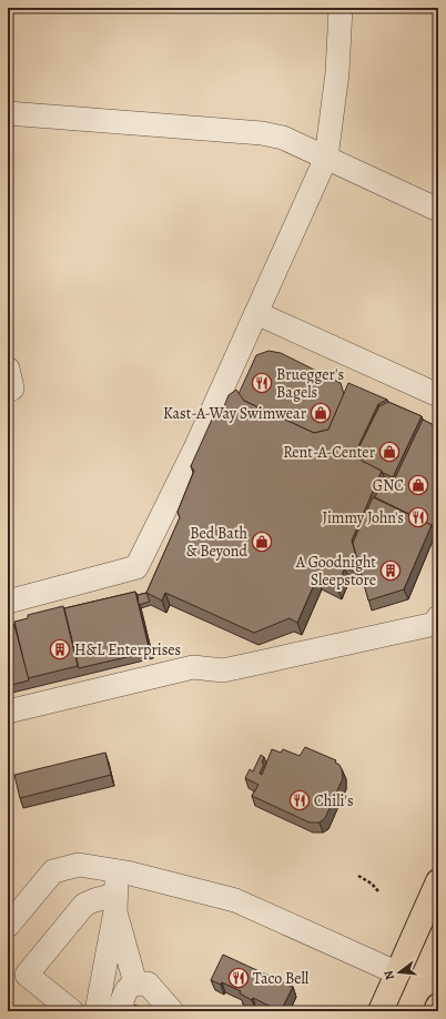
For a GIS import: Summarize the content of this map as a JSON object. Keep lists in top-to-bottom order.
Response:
{
  "places": {
    "restaurant": [
      "Bruegger's Bagels",
      "Jimmy John's",
      "Chili's",
      "Taco Bell"
    ],
    "shop": [
      "Kast-A-Way Swimwear",
      "Rent-A-Center",
      "GNC",
      "Bed Bath & Beyond"
    ],
    "building": ["A Goodnight Sleepstore", "H&L Enterprises"]
  },
  "north": "left"
}
